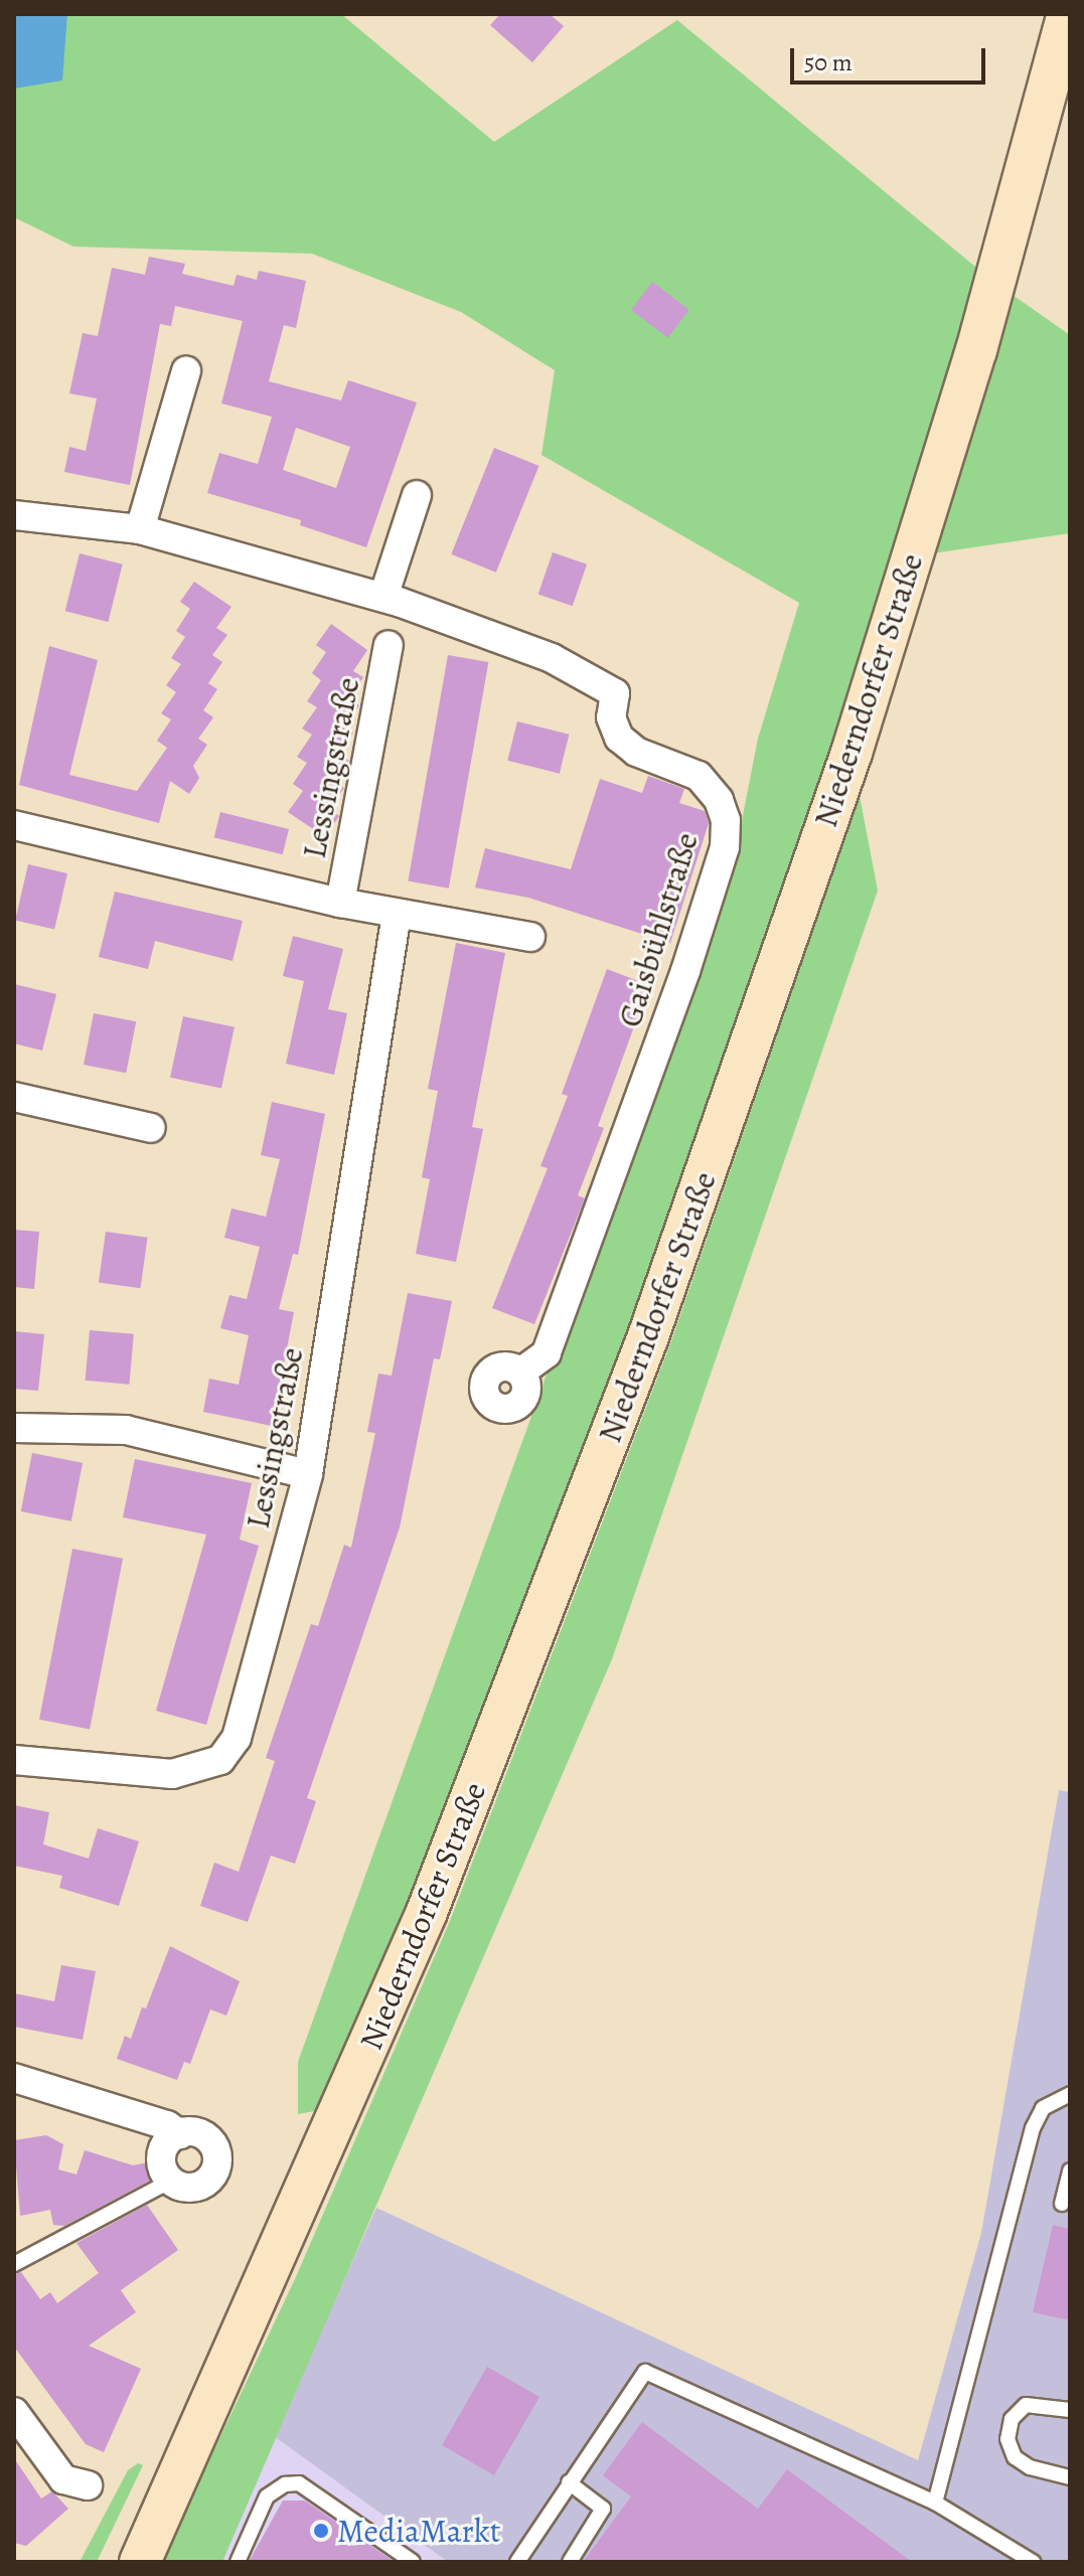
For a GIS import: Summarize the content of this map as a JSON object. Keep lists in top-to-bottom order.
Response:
{
  "streets": {
    "main road": ["Niederndorfer Straße"],
    "street": ["Lessingstraße", "Gaisbühlstraße"]
  },
  "places": ["MediaMarkt"],
  "scale_bar": "50 m"
}
